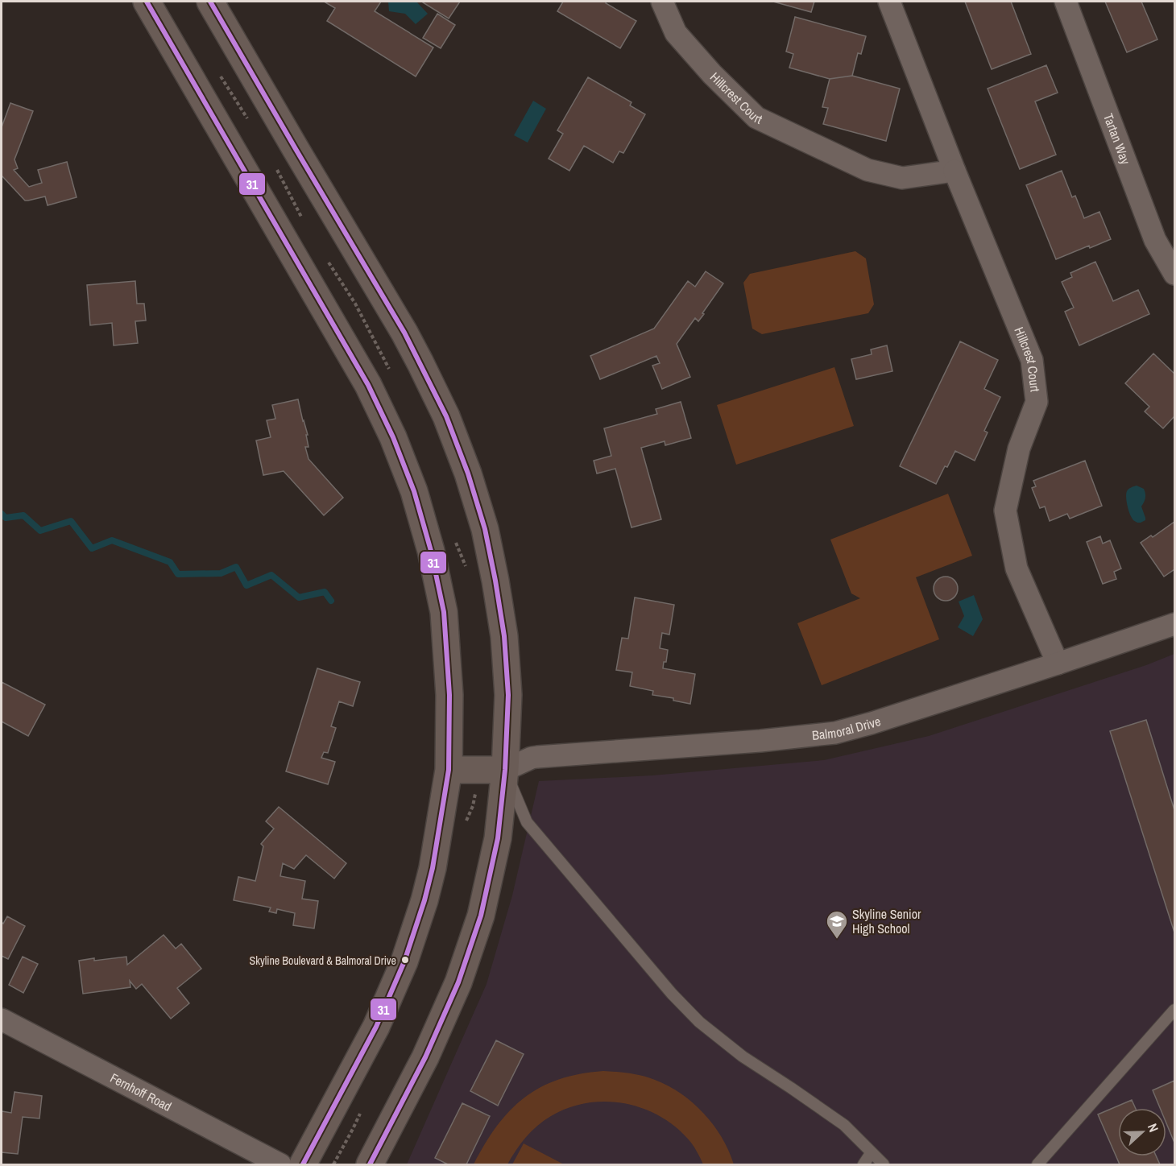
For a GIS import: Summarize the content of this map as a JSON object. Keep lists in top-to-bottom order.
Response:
{
  "streets": {
    "street": [
      "Hillcrest Court",
      "Tartan Way",
      "Balmoral Drive",
      "Fernhoff Road"
    ]
  },
  "crossings": [
    ["Hillcrest Court", "Balmoral Drive"]
  ],
  "places": {
    "school or university": ["Skyline Senior High School"],
    "other": ["Skyline Boulevard & Balmoral Drive"]
  },
  "lines": ["transit line 31"],
  "north": "right"
}
